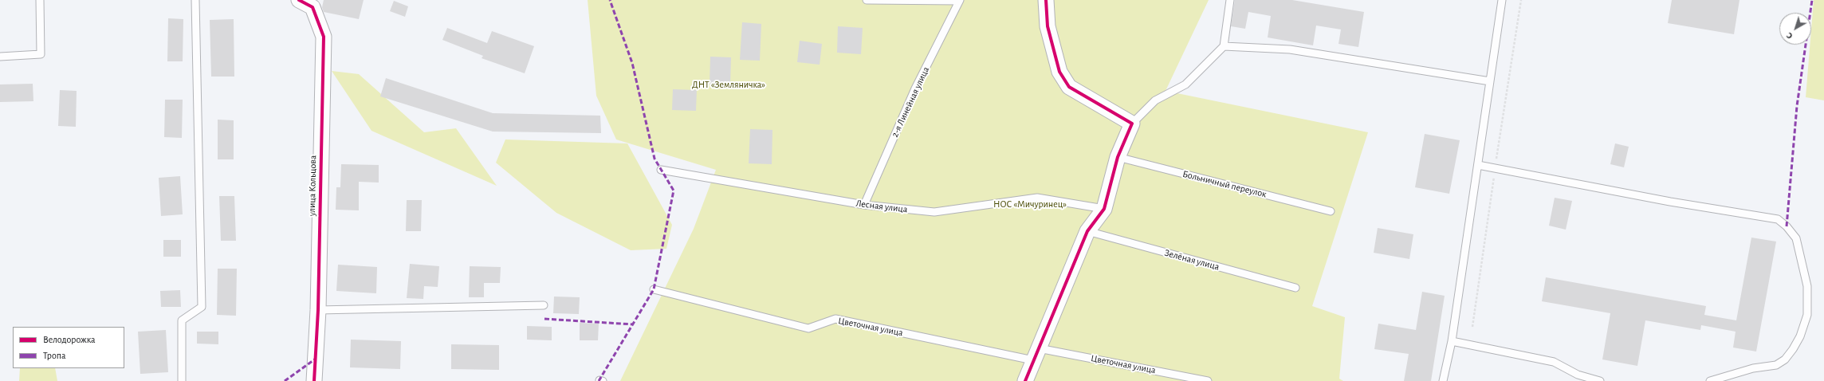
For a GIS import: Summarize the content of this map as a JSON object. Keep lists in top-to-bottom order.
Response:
{
  "streets": {
    "street": ["улица Кольцова"],
    "lane": [
      "2-я Линейная улица",
      "Больничный переулок",
      "Лесная улица",
      "Зелёная улица",
      "Цветочная улица"
    ]
  },
  "crossings": [
    ["2-я Линейная улица", "Лесная улица"]
  ],
  "parks": ["ДНТ «Земляничка»", "НОС «Мичуринец»"],
  "legend": ["Велодорожка", "Тропа"],
  "north": "bottom left"
}
